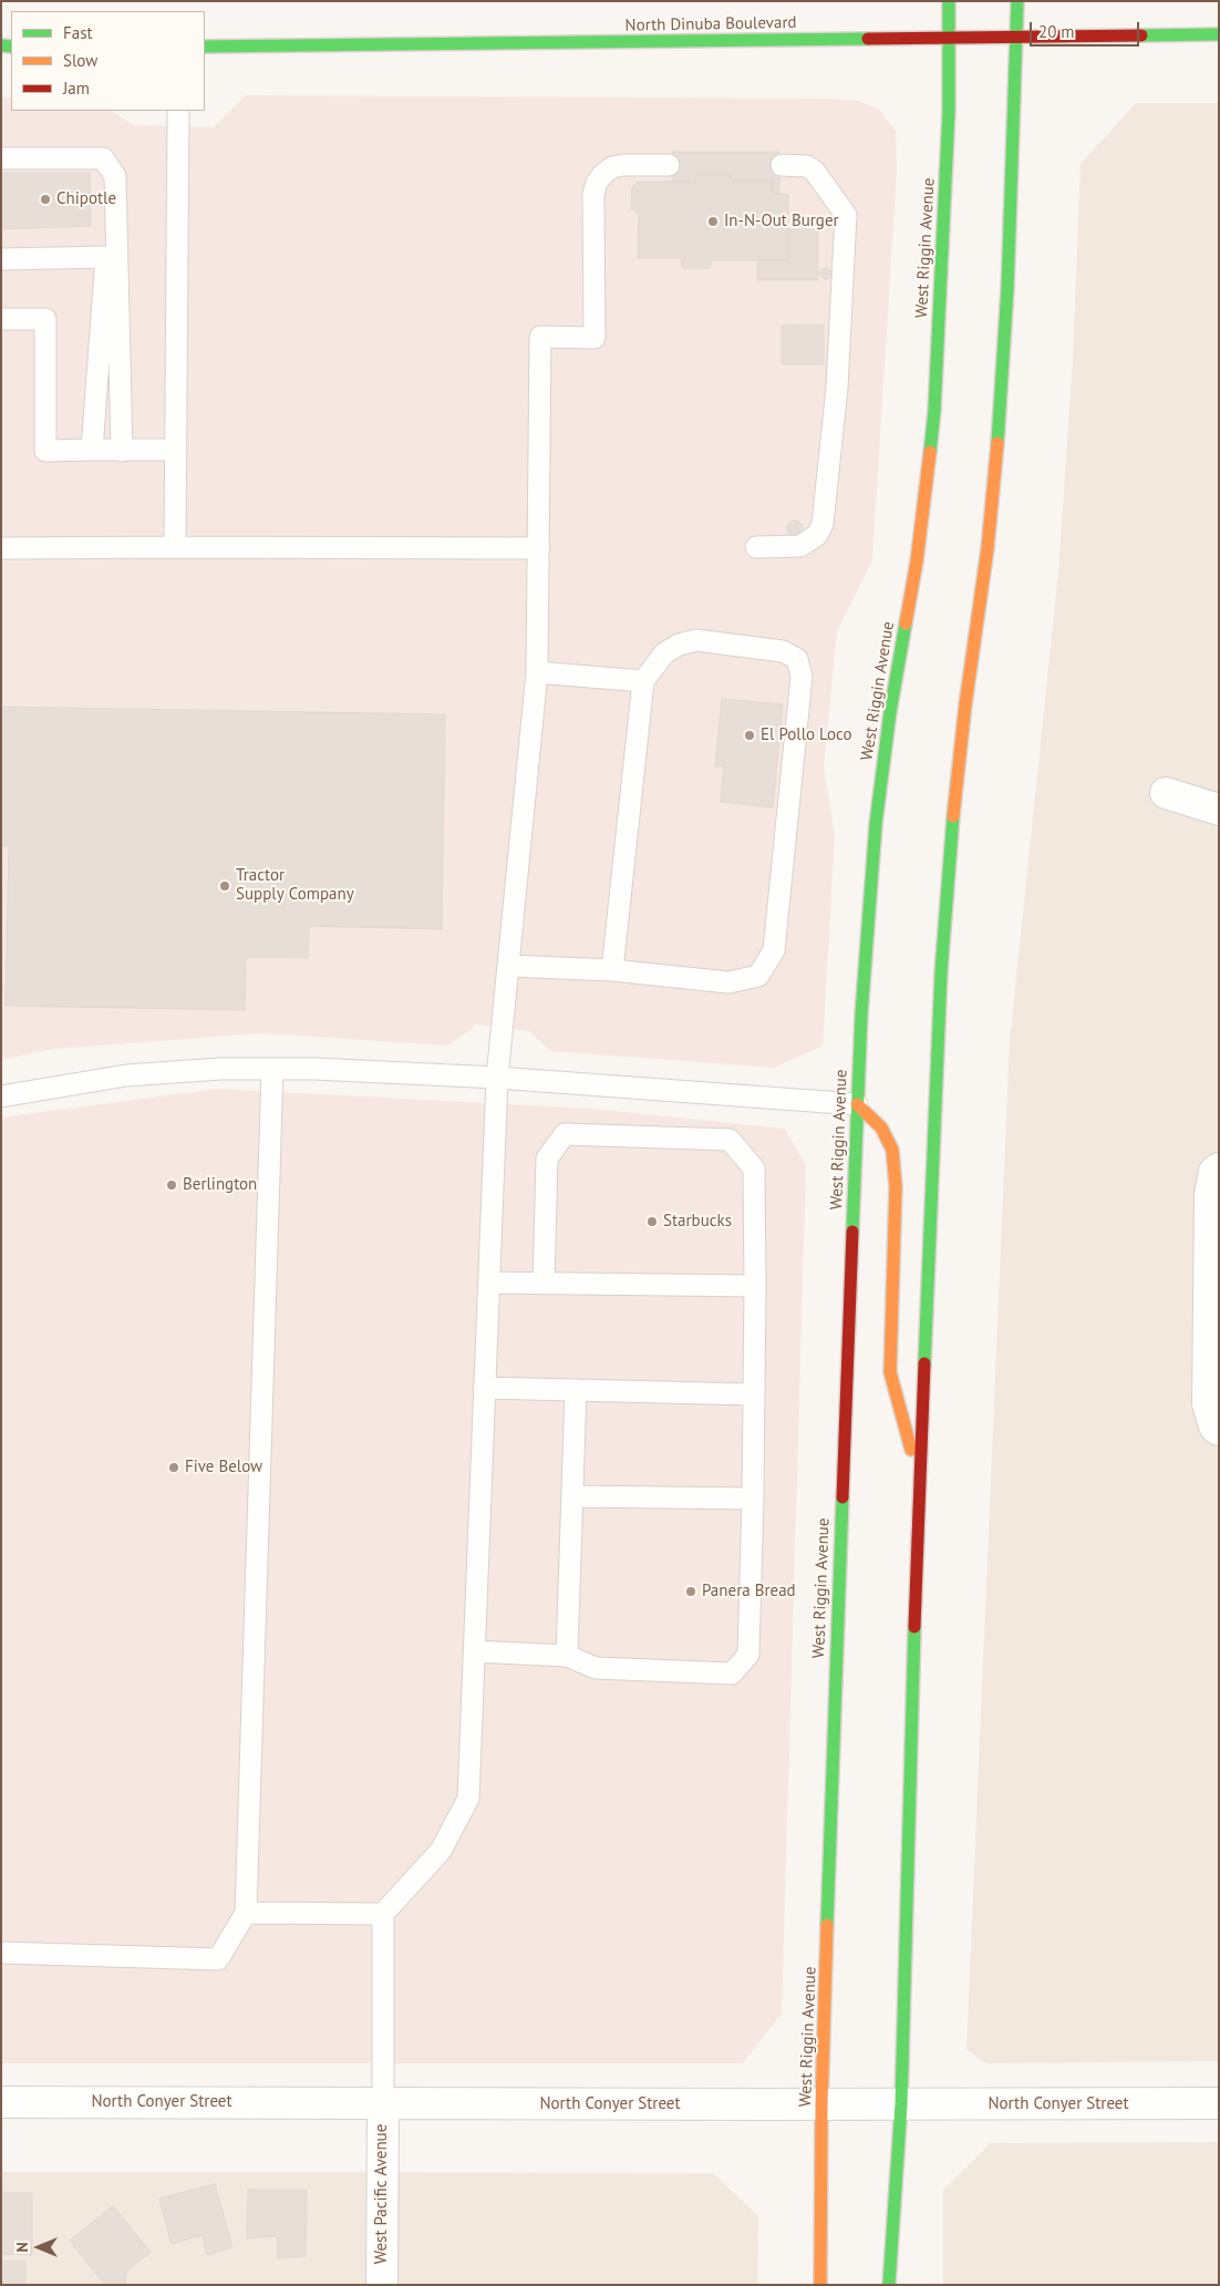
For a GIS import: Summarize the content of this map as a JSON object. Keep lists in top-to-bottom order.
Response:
{
  "streets": {
    "main road": ["North Dinuba Boulevard", "West Riggin Avenue"],
    "street": ["North Conyer Street", "West Pacific Avenue"]
  },
  "crossings": [
    ["North Dinuba Boulevard", "West Riggin Avenue"],
    ["West Riggin Avenue", "North Conyer Street"],
    ["North Conyer Street", "West Pacific Avenue"]
  ],
  "places": [
    "Chipotle",
    "In-N-Out Burger",
    "El Pollo Loco",
    "Tractor Supply Company",
    "Berlington",
    "Starbucks",
    "Five Below",
    "Panera Bread"
  ],
  "legend": ["Fast", "Slow", "Jam"],
  "scale_bar": "20 m",
  "north": "left"
}
